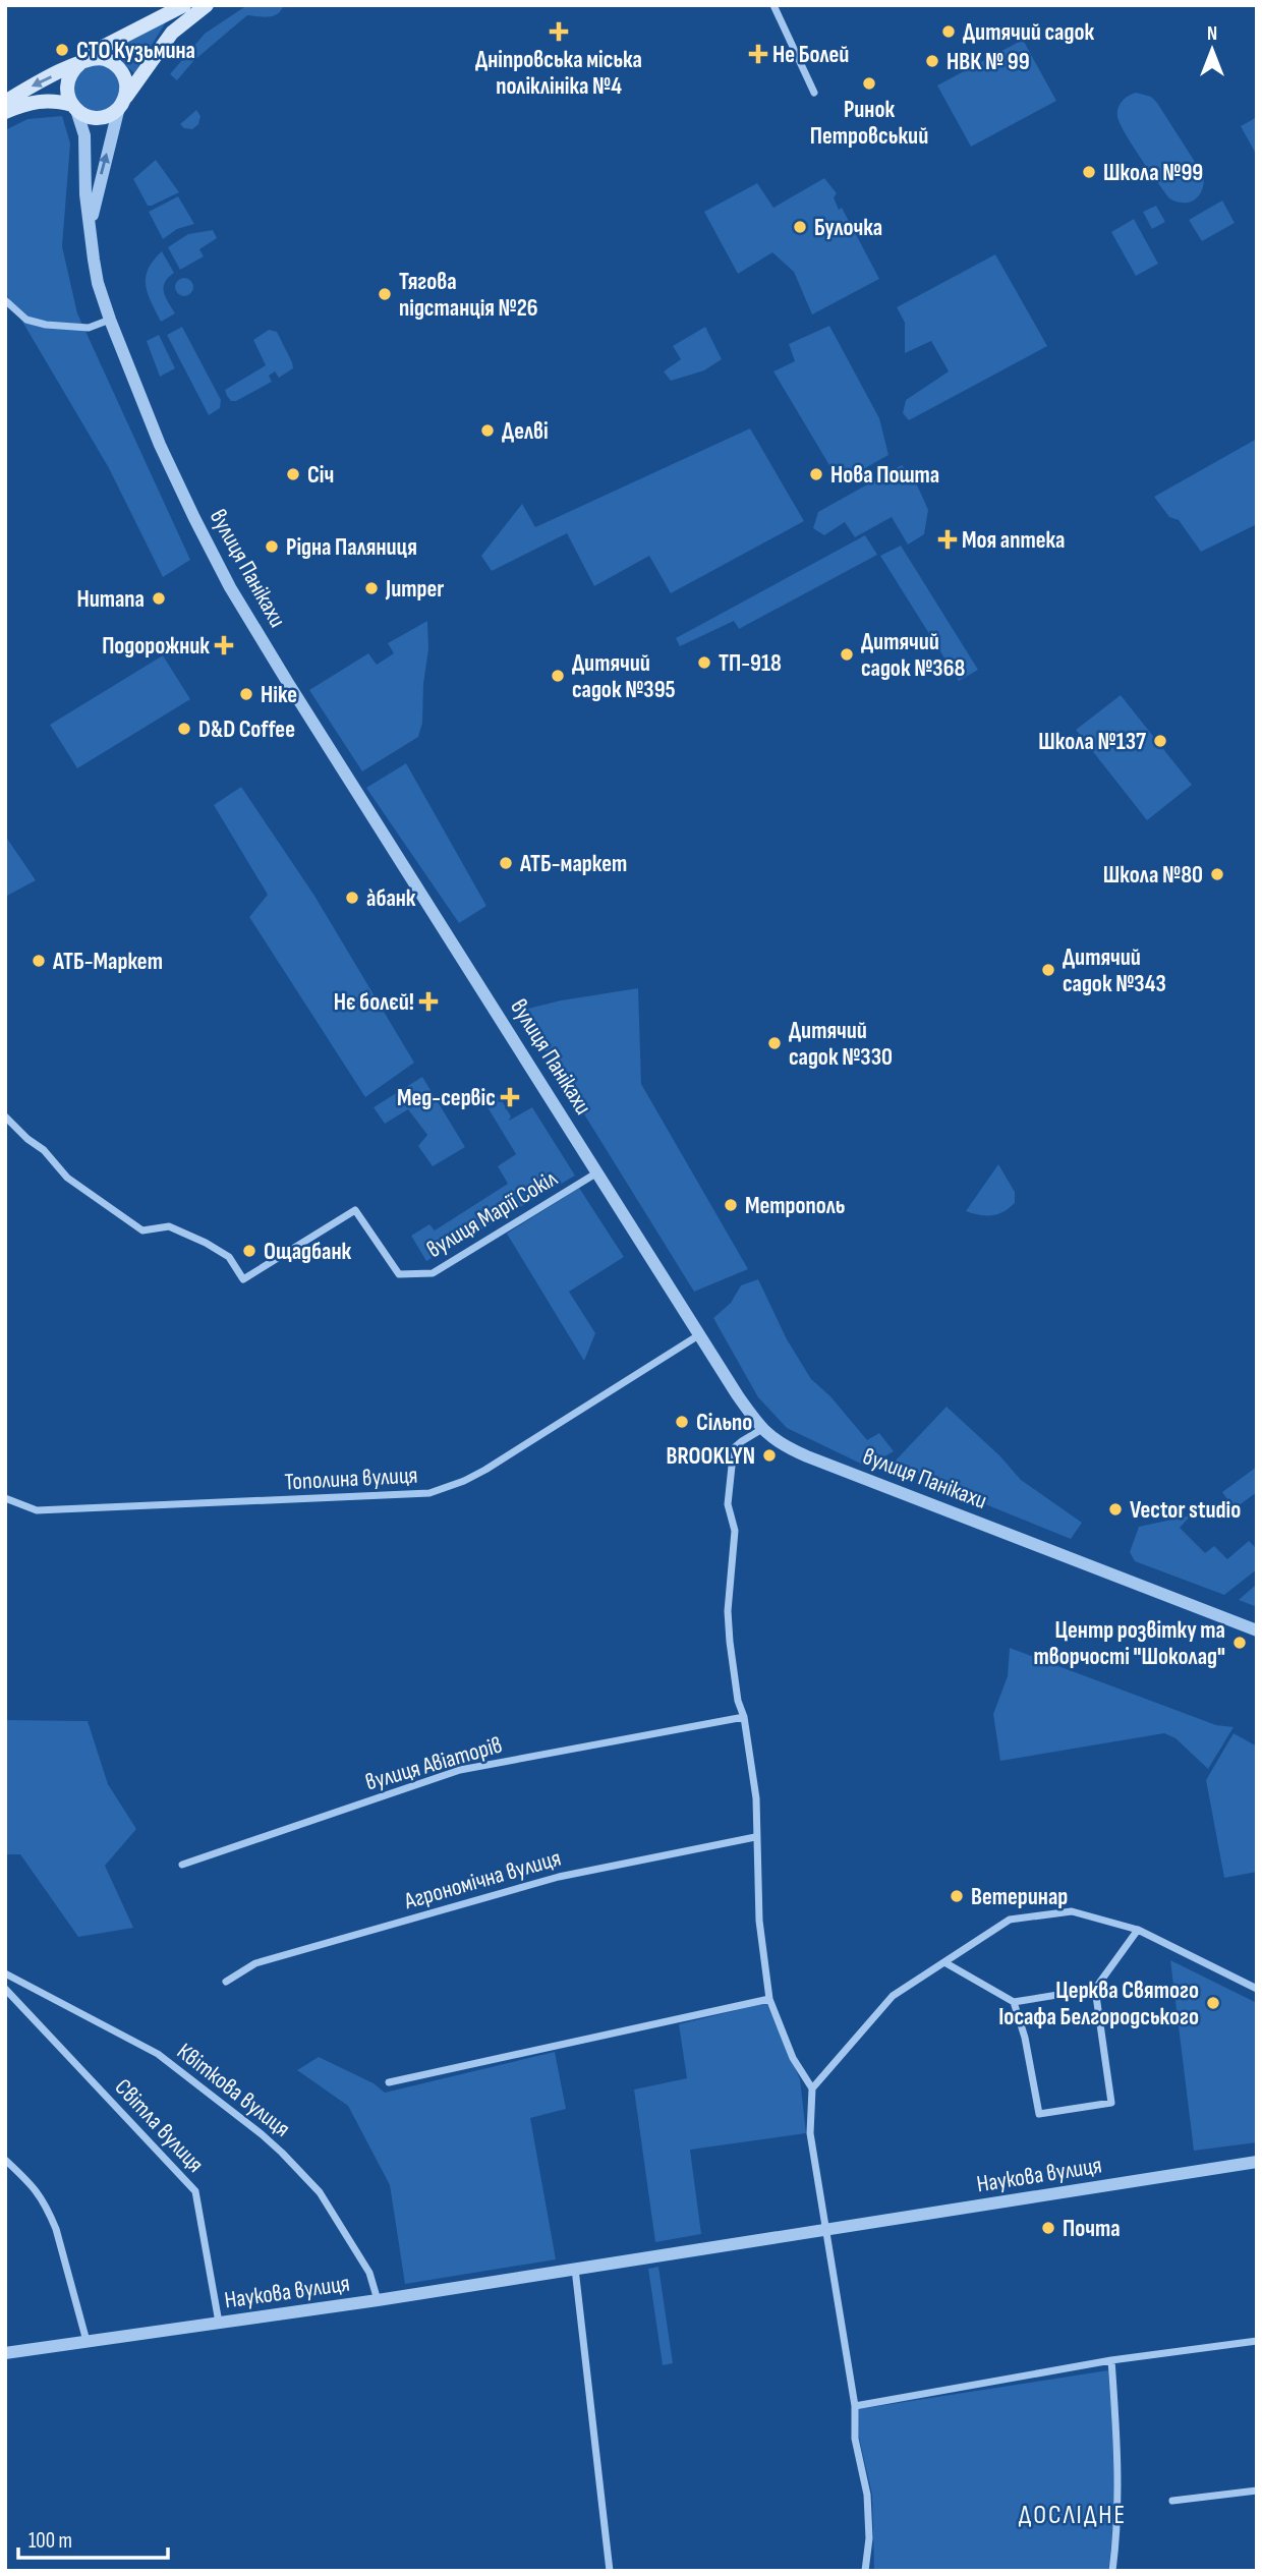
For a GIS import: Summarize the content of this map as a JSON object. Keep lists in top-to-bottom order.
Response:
{
  "streets": {
    "main road": ["вулиця Панікахи"],
    "street": [
      "вулиця Марії Сокіл",
      "Тополина вулиця",
      "вулиця Авіаторів",
      "Агрономічна вулиця",
      "Квіткова вулиця",
      "Світла вулиця",
      "Наукова вулиця"
    ]
  },
  "crossings": [
    ["вулиця Панікахи", "вулиця Марії Сокіл"],
    ["вулиця Панікахи", "Тополина вулиця"],
    ["Квіткова вулиця", "Наукова вулиця"],
    ["Світла вулиця", "Наукова вулиця"]
  ],
  "districts": ["ДОСЛІДНЕ"],
  "places": {
    "health": [
      "Дніпровська міська поліклініка №4",
      "Не Болей",
      "Моя аптека",
      "Подорожник",
      "Нє болєй!",
      "Мед-сервіс"
    ],
    "other": [
      "Дитячий садок",
      "СТО Кузьмина",
      "НВК № 99",
      "Ринок Петровський",
      "Школа №99",
      "Булочка",
      "Тягова пiдстанцiя №26",
      "Делві",
      "Січ",
      "Нова Пошта",
      "Рідна Паляниця",
      "Jumper",
      "Humana",
      "Дитячий садок №368",
      "ТП-918",
      "Дитячий садок №395",
      "Hike",
      "D&D Coffee",
      "Школа №137",
      "АТБ-маркет",
      "Школа №80",
      "а̀банк",
      "АТБ-Маркет",
      "Дитячий садок №343",
      "Дитячий садок №330",
      "Метрополь",
      "Ощадбанк",
      "Сільпо",
      "BROOKLYN",
      "Vector studio",
      "Центр розвітку та творчості \"Шоколад\"",
      "Ветеринар",
      "Церква Святого Іосафа Белгородського",
      "Почта"
    ]
  },
  "scale_bar": "100 m",
  "north": "top"
}
